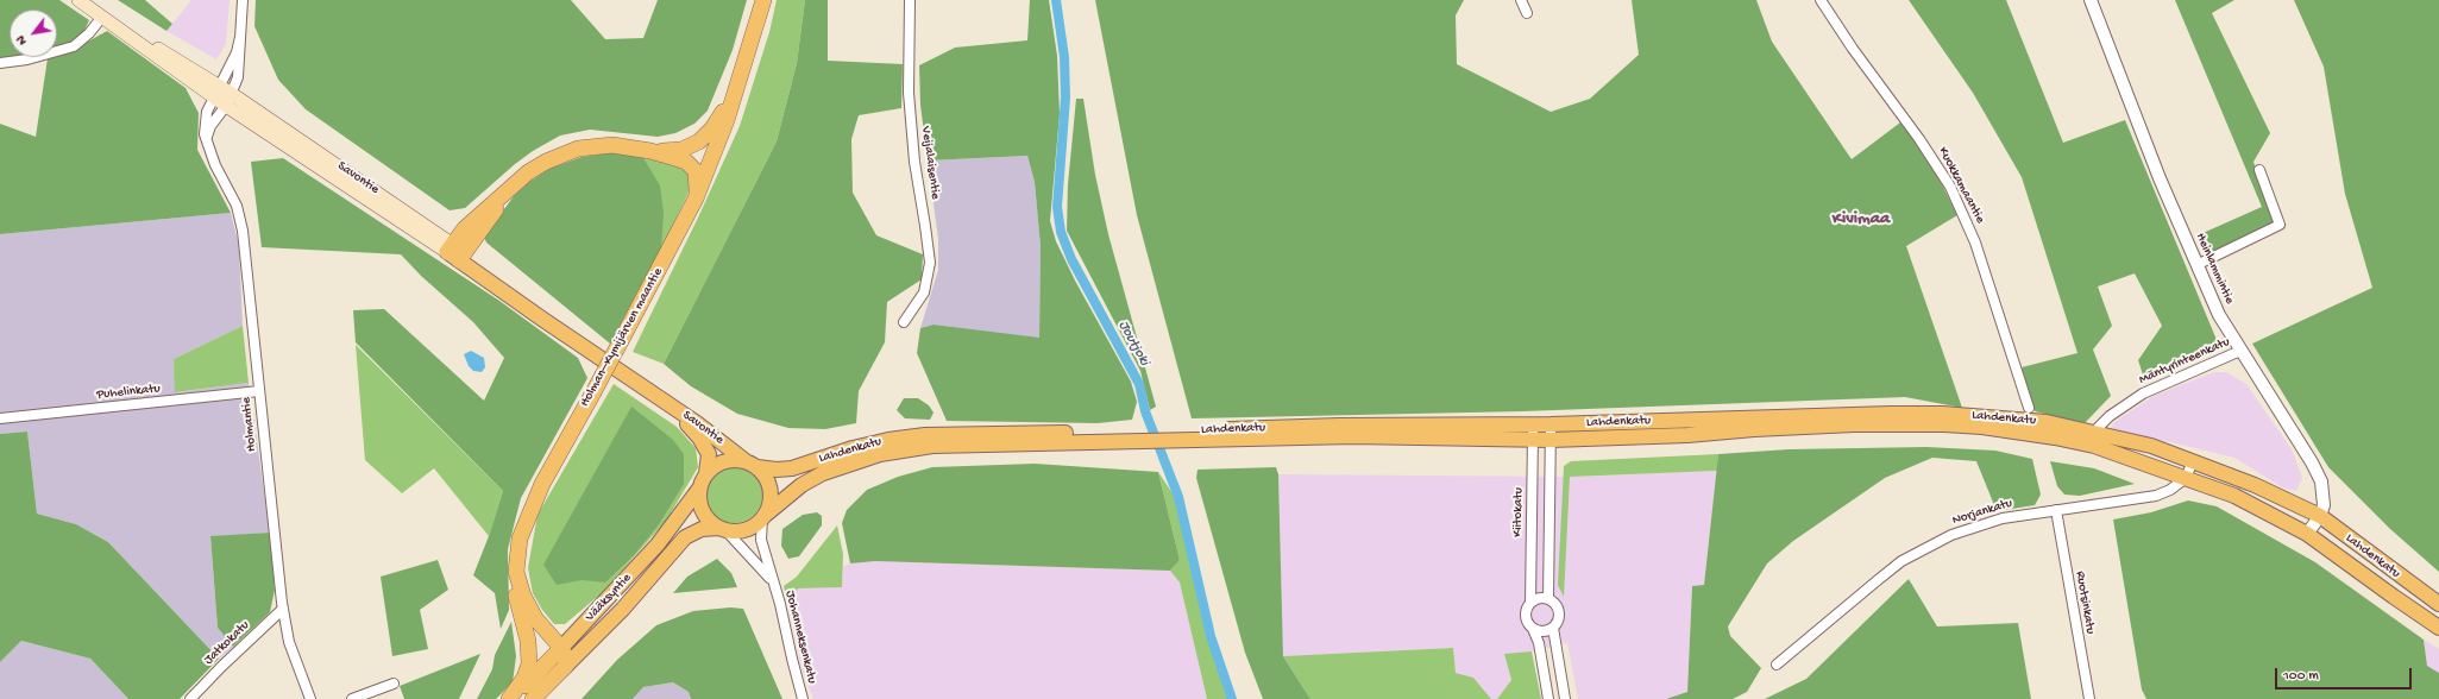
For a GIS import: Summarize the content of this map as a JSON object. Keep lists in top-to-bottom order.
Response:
{
  "streets": {
    "highway": ["Holman–Kymijärven maantie", "Vääksyntie"],
    "main road": ["Savontie", "Lahdenkatu"],
    "street": [
      "Veijalaisentie",
      "Kuokkamaantie",
      "Heinlammintie",
      "Mäntyrinteenkatu",
      "Puhelinkatu",
      "Holmantie",
      "Kiitokatu",
      "Norjankatu",
      "Ruotsinkatu",
      "Johanneksenkatu",
      "Jatkokatu"
    ]
  },
  "crossings": [
    ["Savontie", "Lahdenkatu"],
    ["Savontie", "Holmantie"],
    ["Savontie", "Vääksyntie"],
    ["Savontie", "Johanneksenkatu"],
    ["Heinlammintie", "Mäntyrinteenkatu"],
    ["Heinlammintie", "Lahdenkatu"],
    ["Holman–Kymijärven maantie", "Vääksyntie"],
    ["Mäntyrinteenkatu", "Lahdenkatu"],
    ["Puhelinkatu", "Holmantie"],
    ["Lahdenkatu", "Kiitokatu"],
    ["Lahdenkatu", "Norjankatu"],
    ["Lahdenkatu", "Vääksyntie"],
    ["Lahdenkatu", "Johanneksenkatu"],
    ["Holmantie", "Jatkokatu"],
    ["Norjankatu", "Ruotsinkatu"],
    ["Vääksyntie", "Johanneksenkatu"]
  ],
  "districts": ["Kivimaa"],
  "water": ["Joutjoki"],
  "scale_bar": "100 m",
  "north": "bottom left"
}
